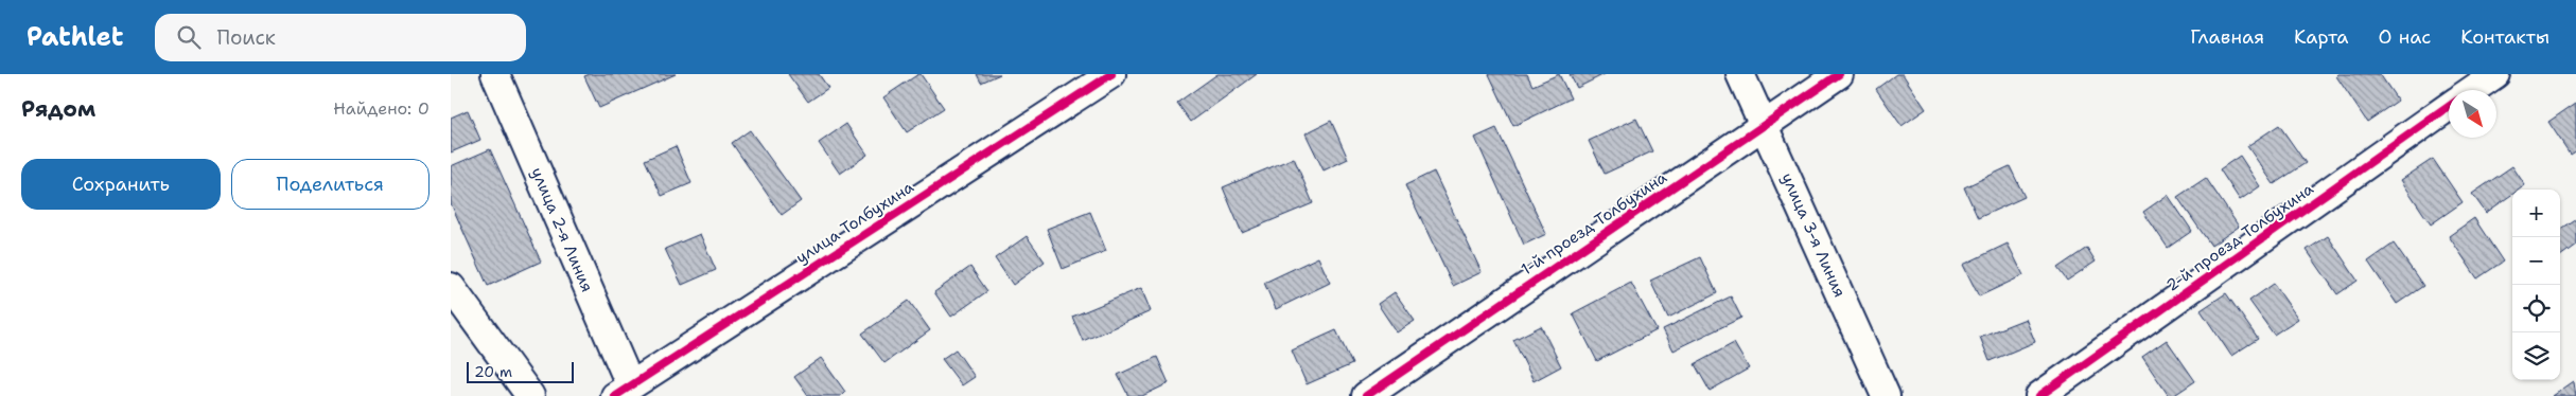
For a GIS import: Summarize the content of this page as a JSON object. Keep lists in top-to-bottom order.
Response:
{
  "streets": {
    "street": [
      "улица Толбухина",
      "1-й проезд Толбухина",
      "улица 2-я Линия",
      "улица 3-я Линия",
      "2-й проезд Толбухина"
    ]
  },
  "crossings": [
    ["улица Толбухина", "улица 2-я Линия"],
    ["1-й проезд Толбухина", "улица 3-я Линия"]
  ],
  "scale_bar": "20 m",
  "north": "bottom right",
  "page": {
    "header": "Pathlet",
    "search": "Поиск",
    "nav": [
      "Главная",
      "Карта",
      "О нас",
      "Контакты"
    ],
    "heading": ["Рядом", "Найдено: 0"],
    "buttons": ["Сохранить", "Поделиться"],
    "map_buttons": ["+", "−"],
    "scale": "20 m"
  }
}
